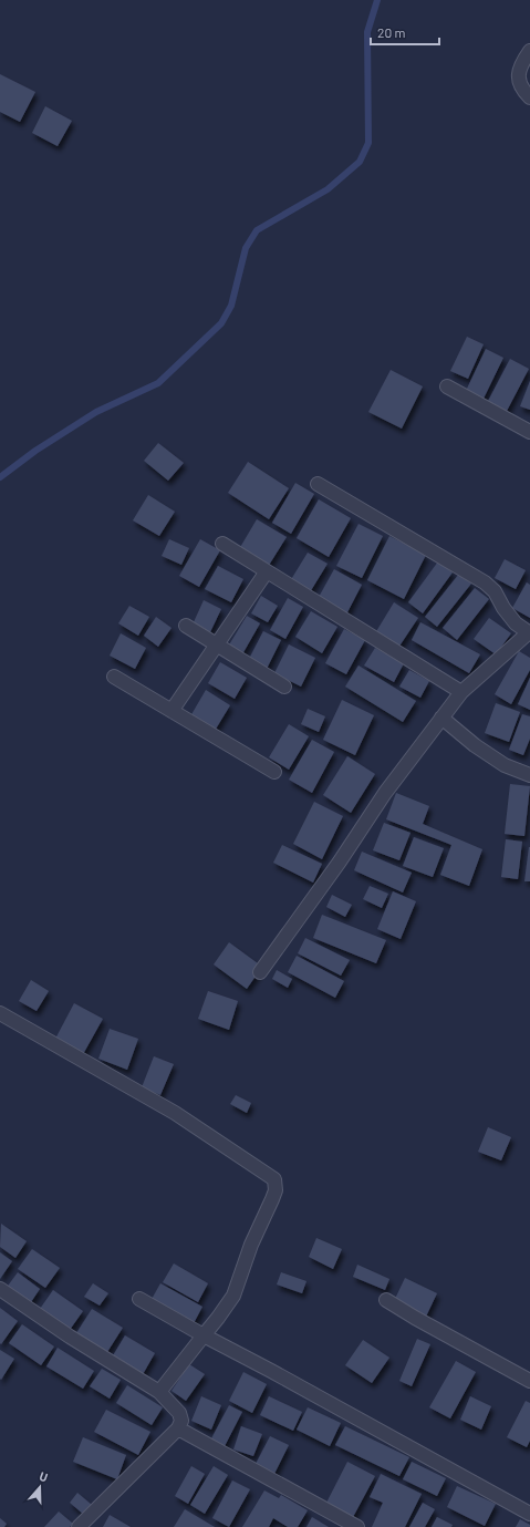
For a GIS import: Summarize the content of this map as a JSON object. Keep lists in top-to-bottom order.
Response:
{
  "scale_bar": "20 m",
  "north": "top"
}
